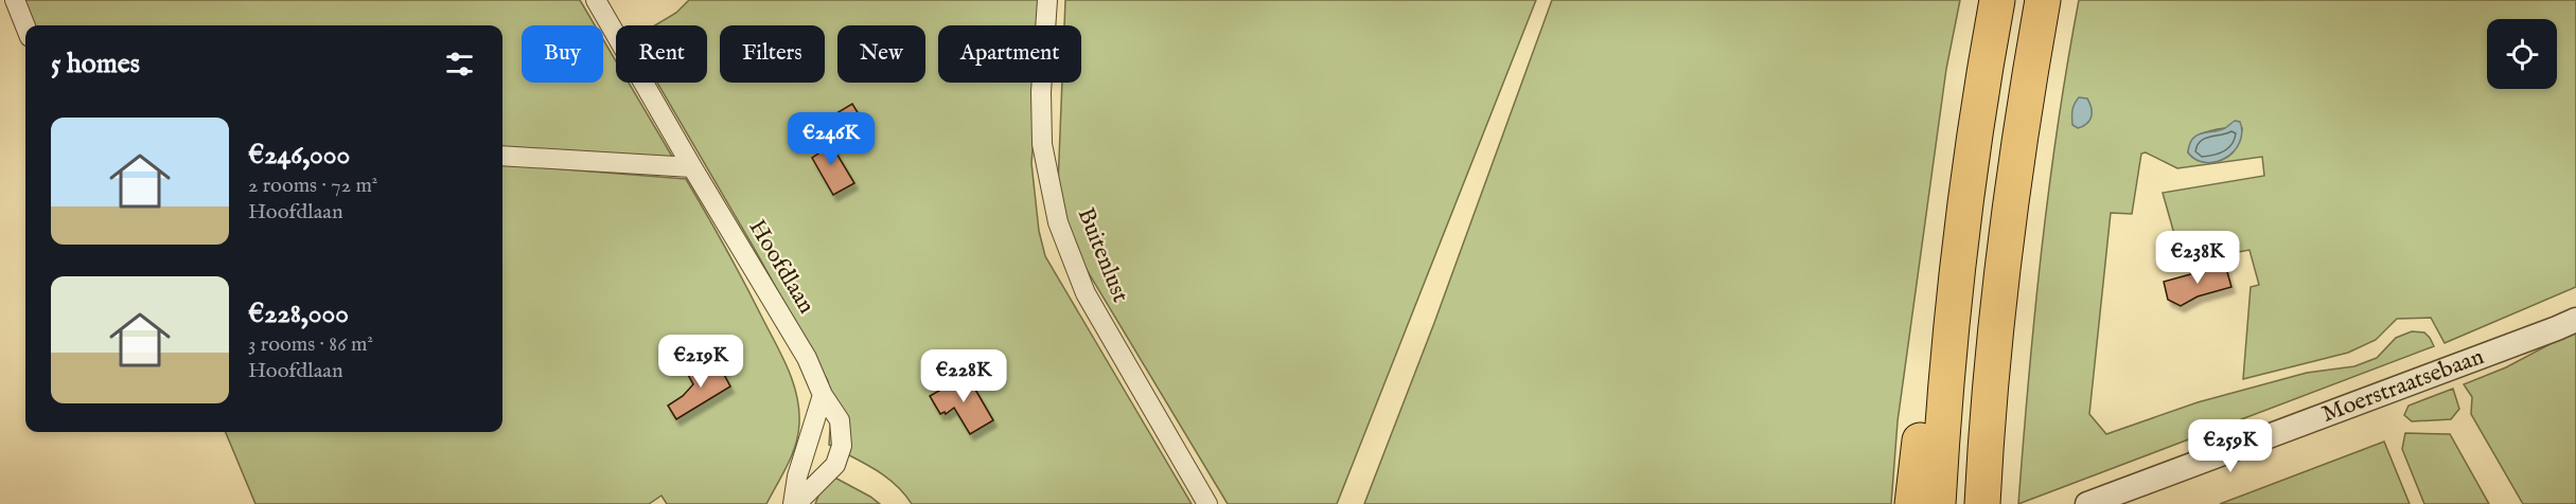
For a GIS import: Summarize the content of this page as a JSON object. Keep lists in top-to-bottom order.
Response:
{
  "streets": {
    "street": ["Buitenlust", "Hoofdlaan", "Moerstraatsebaan"]
  },
  "page": {
    "chip": [
      "Buy",
      "Rent",
      "Filters",
      "New",
      "Apartment"
    ],
    "heading": "5 homes",
    "list": [
      {
        "name": "€246,000",
        "note": "2 rooms · 72 m² · Hoofdlaan"
      },
      {
        "name": "€228,000",
        "note": "3 rooms · 86 m² · Hoofdlaan"
      }
    ],
    "price": [
      "€246K",
      "€238K",
      "€219K",
      "€228K",
      "€259K"
    ]
  }
}
